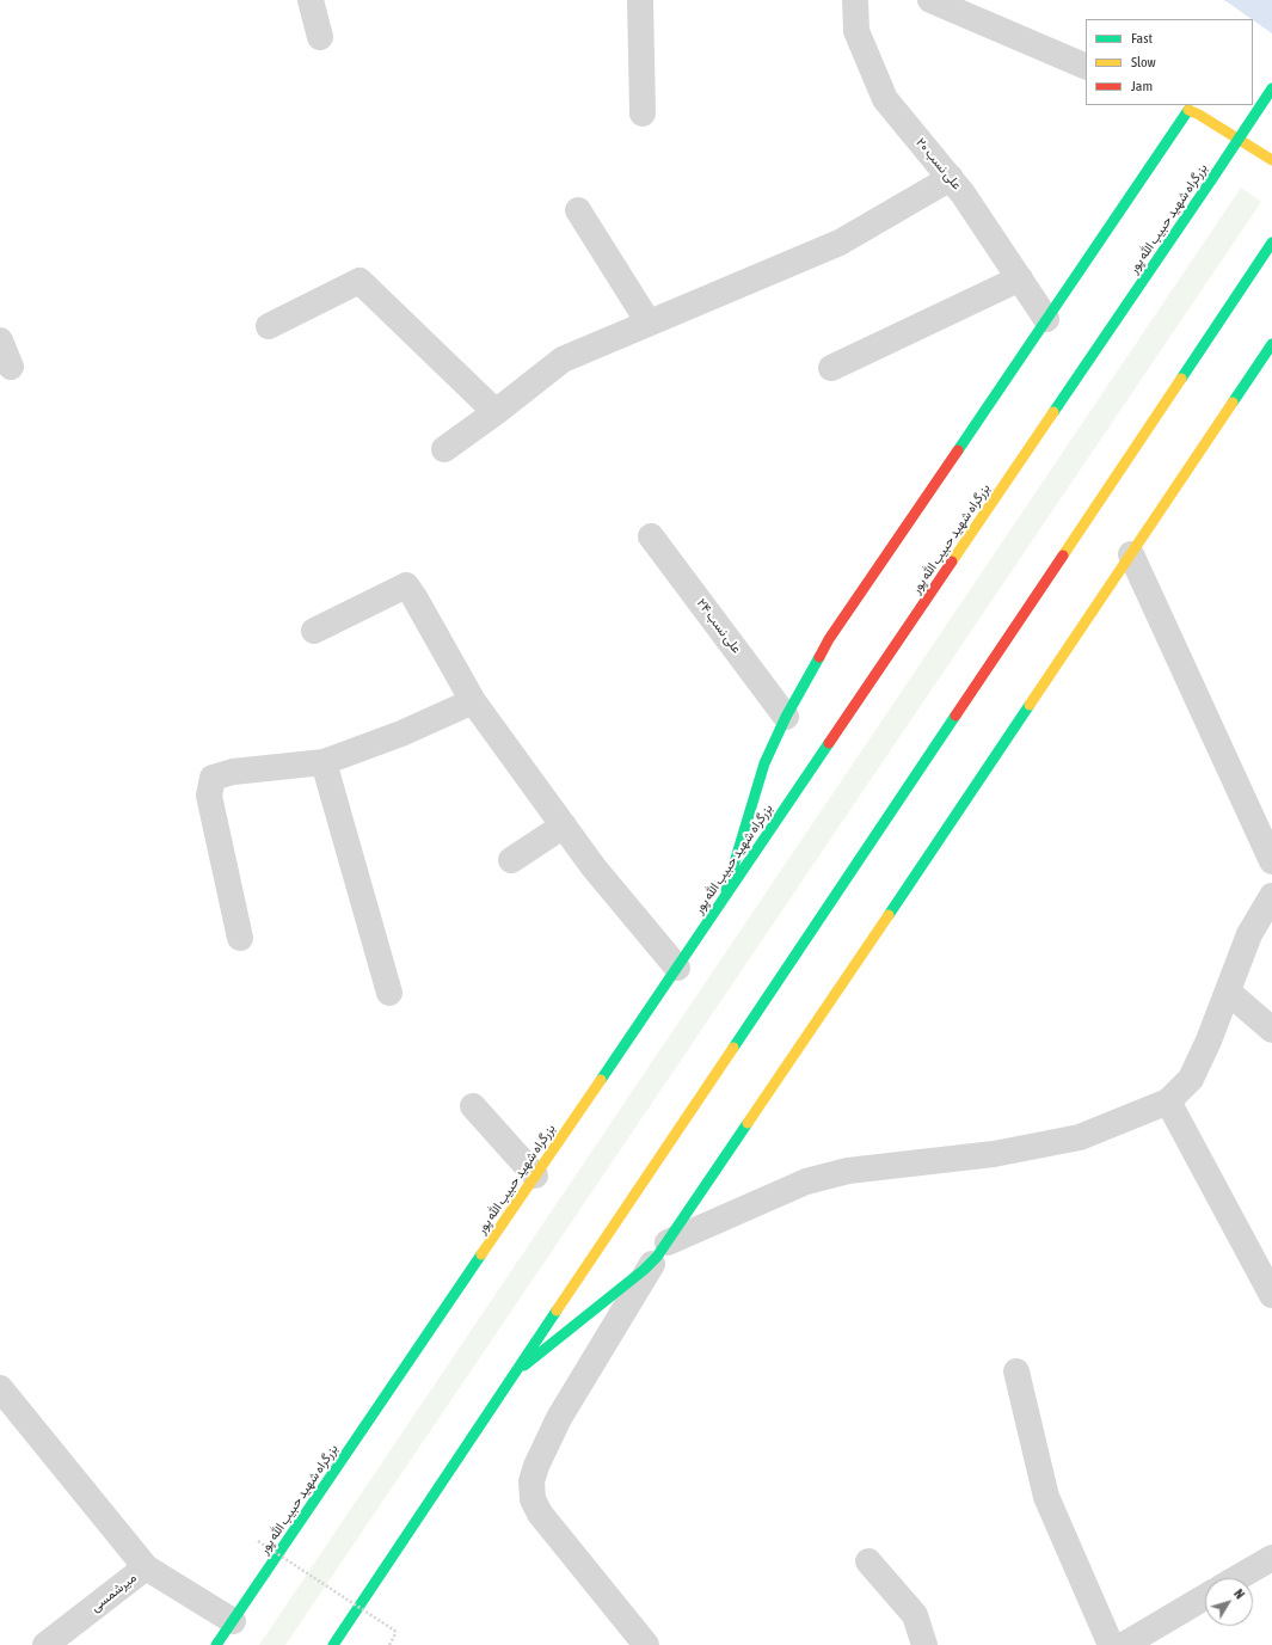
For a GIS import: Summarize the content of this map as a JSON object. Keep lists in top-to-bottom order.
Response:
{
  "streets": {
    "main road": ["بزرگراه شهید حبیب الله پور"],
    "street": ["علی نسب ۲۰", "علی نسب ۲۴", "میرشمسی"]
  },
  "crossings": [
    ["بزرگراه شهید حبیب الله پور", "میرشمسی"]
  ],
  "legend": ["Fast", "Slow", "Jam"],
  "north": "top right"
}
